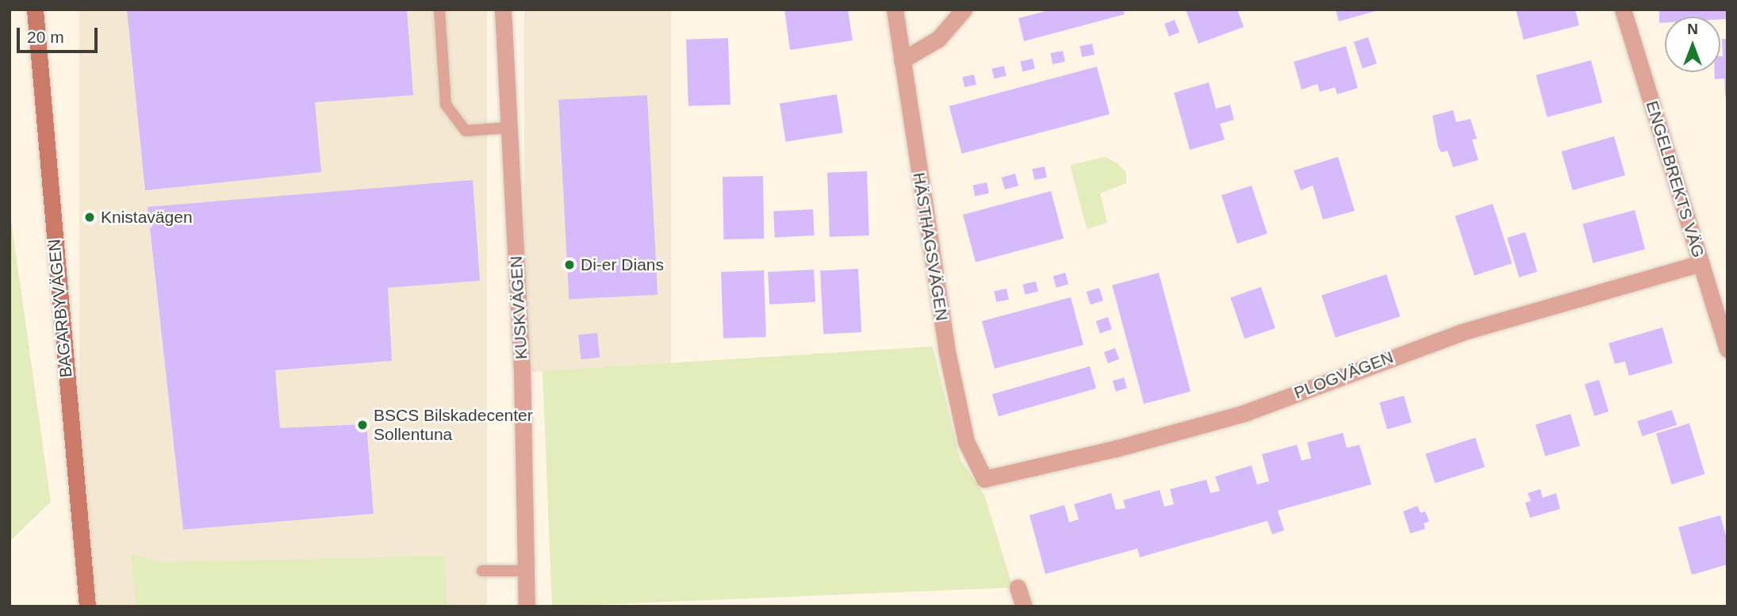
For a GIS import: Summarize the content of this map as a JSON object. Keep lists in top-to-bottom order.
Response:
{
  "streets": {
    "street": [
      "ENGELBREKTS VÄG",
      "HÄSTHAGSVÄGEN",
      "KUSKVÄGEN",
      "BAGARBYVÄGEN",
      "PLOGVÄGEN"
    ]
  },
  "crossings": [
    ["ENGELBREKTS VÄG", "PLOGVÄGEN"],
    ["HÄSTHAGSVÄGEN", "PLOGVÄGEN"]
  ],
  "places": ["Knistavägen", "Di-er Dians", "BSCS Bilskadecenter Sollentuna"],
  "scale_bar": "20 m",
  "north": "top"
}
